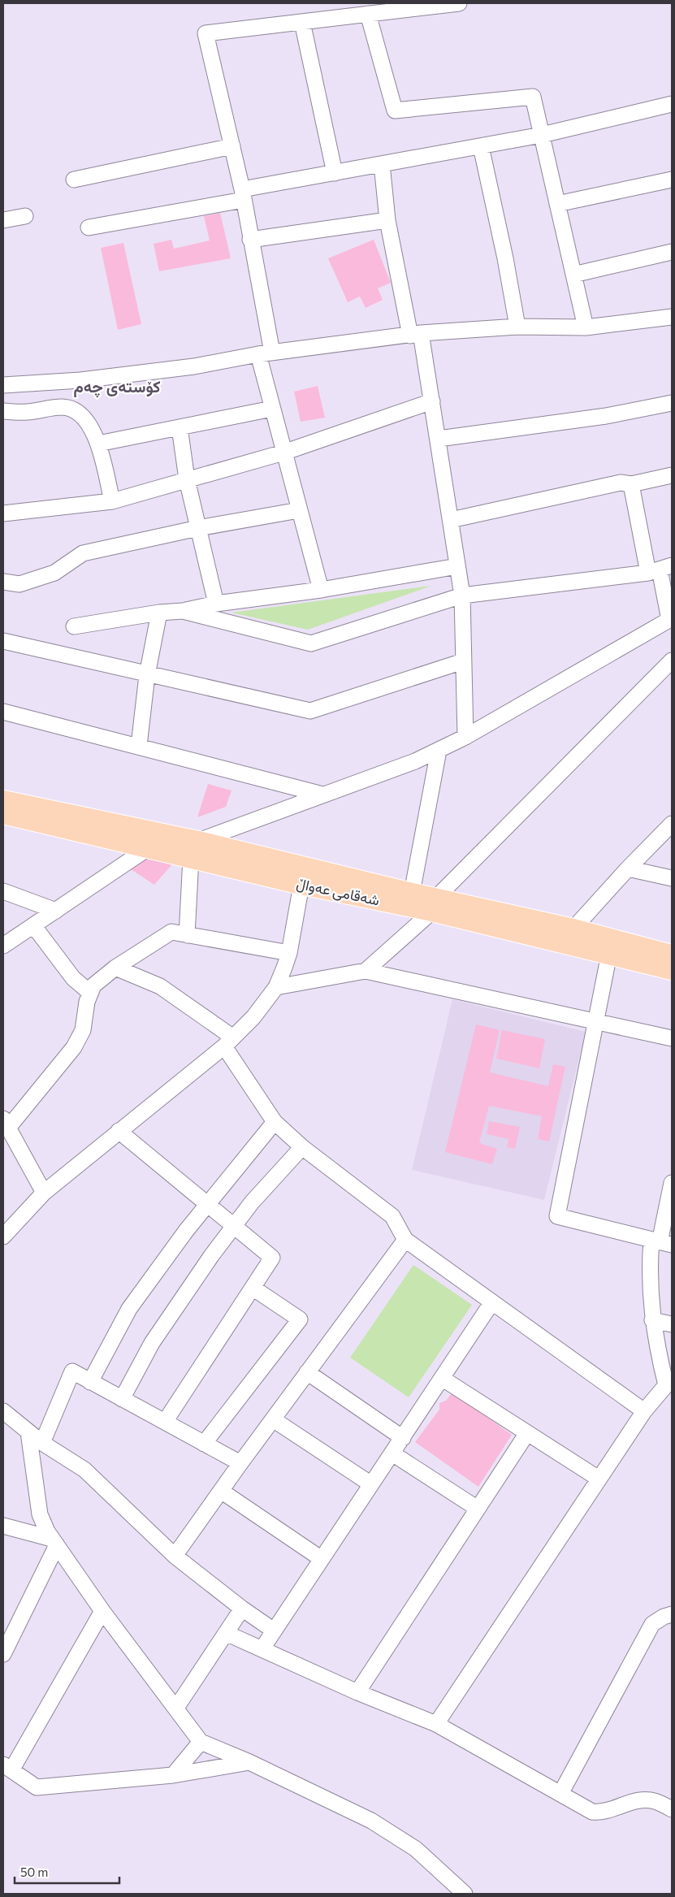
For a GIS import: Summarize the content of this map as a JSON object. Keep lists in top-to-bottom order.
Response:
{
  "streets": {
    "main road": ["شەقامی عەواڵ"]
  },
  "districts": ["کۆستەی چەم"],
  "scale_bar": "50 m"
}
